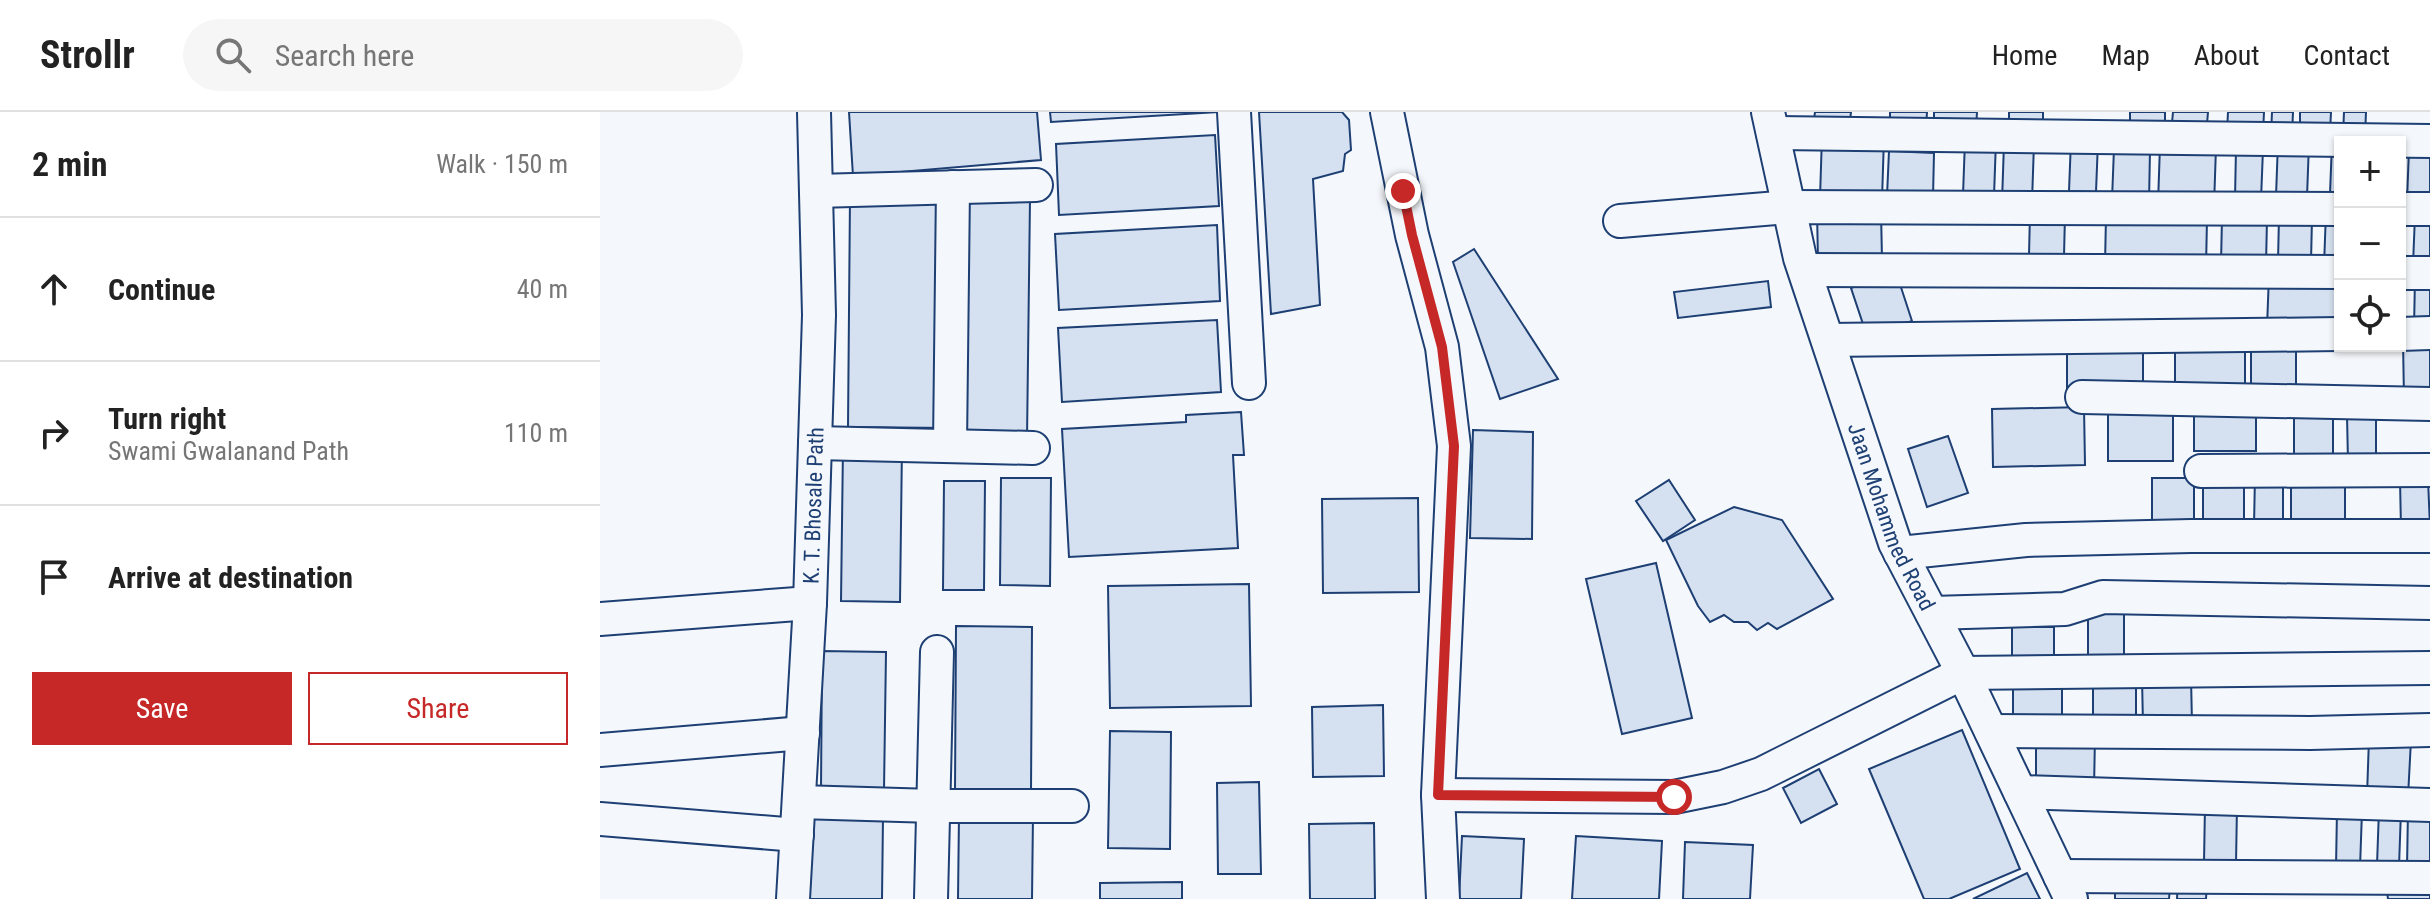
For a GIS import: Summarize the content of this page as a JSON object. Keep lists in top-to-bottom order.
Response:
{
  "streets": {
    "street": ["K. T. Bhosale Path", "Jaan Mohammed Road"]
  },
  "page": {
    "header": "Strollr",
    "search": "Search here",
    "nav": [
      "Home",
      "Map",
      "About",
      "Contact"
    ],
    "heading": ["2 min", "Walk · 150 m"],
    "map_buttons": ["+", "−"],
    "list": [
      ["Continue", "40 m"],
      ["Turn right", "Swami Gwalanand Path", "110 m"],
      "Arrive at destination"
    ],
    "buttons": ["Save", "Share"]
  }
}
